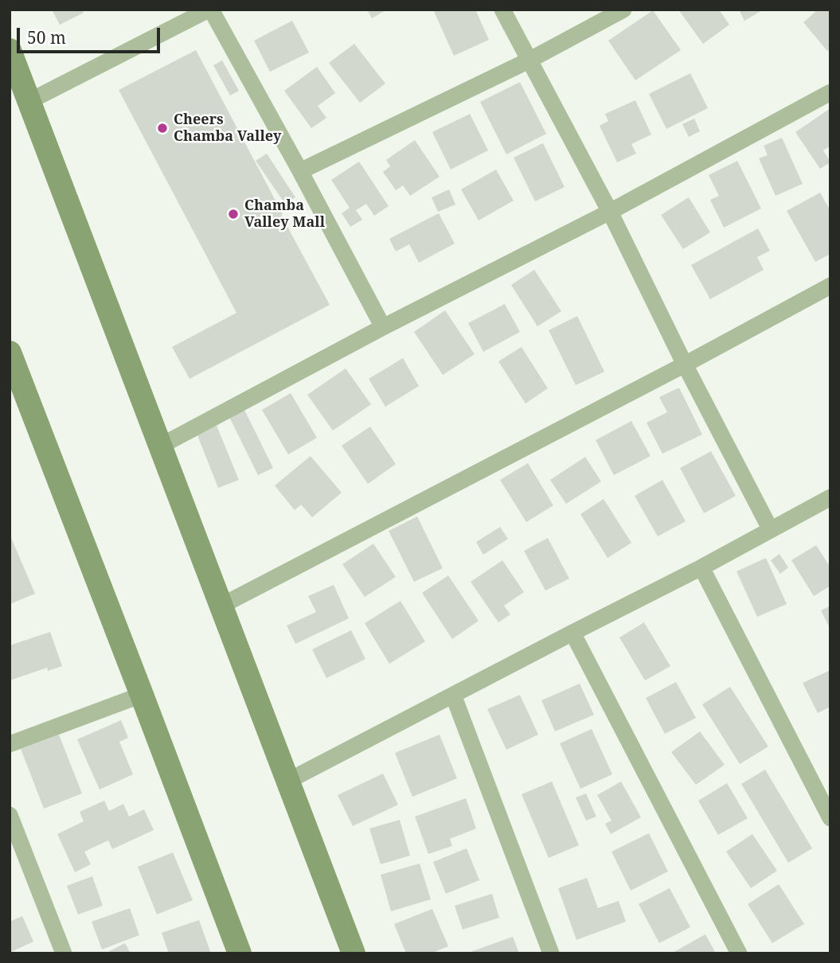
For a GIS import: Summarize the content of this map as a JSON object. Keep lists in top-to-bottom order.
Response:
{
  "places": ["Cheers Chamba Valley", "Chamba Valley Mall"],
  "scale_bar": "50 m"
}
